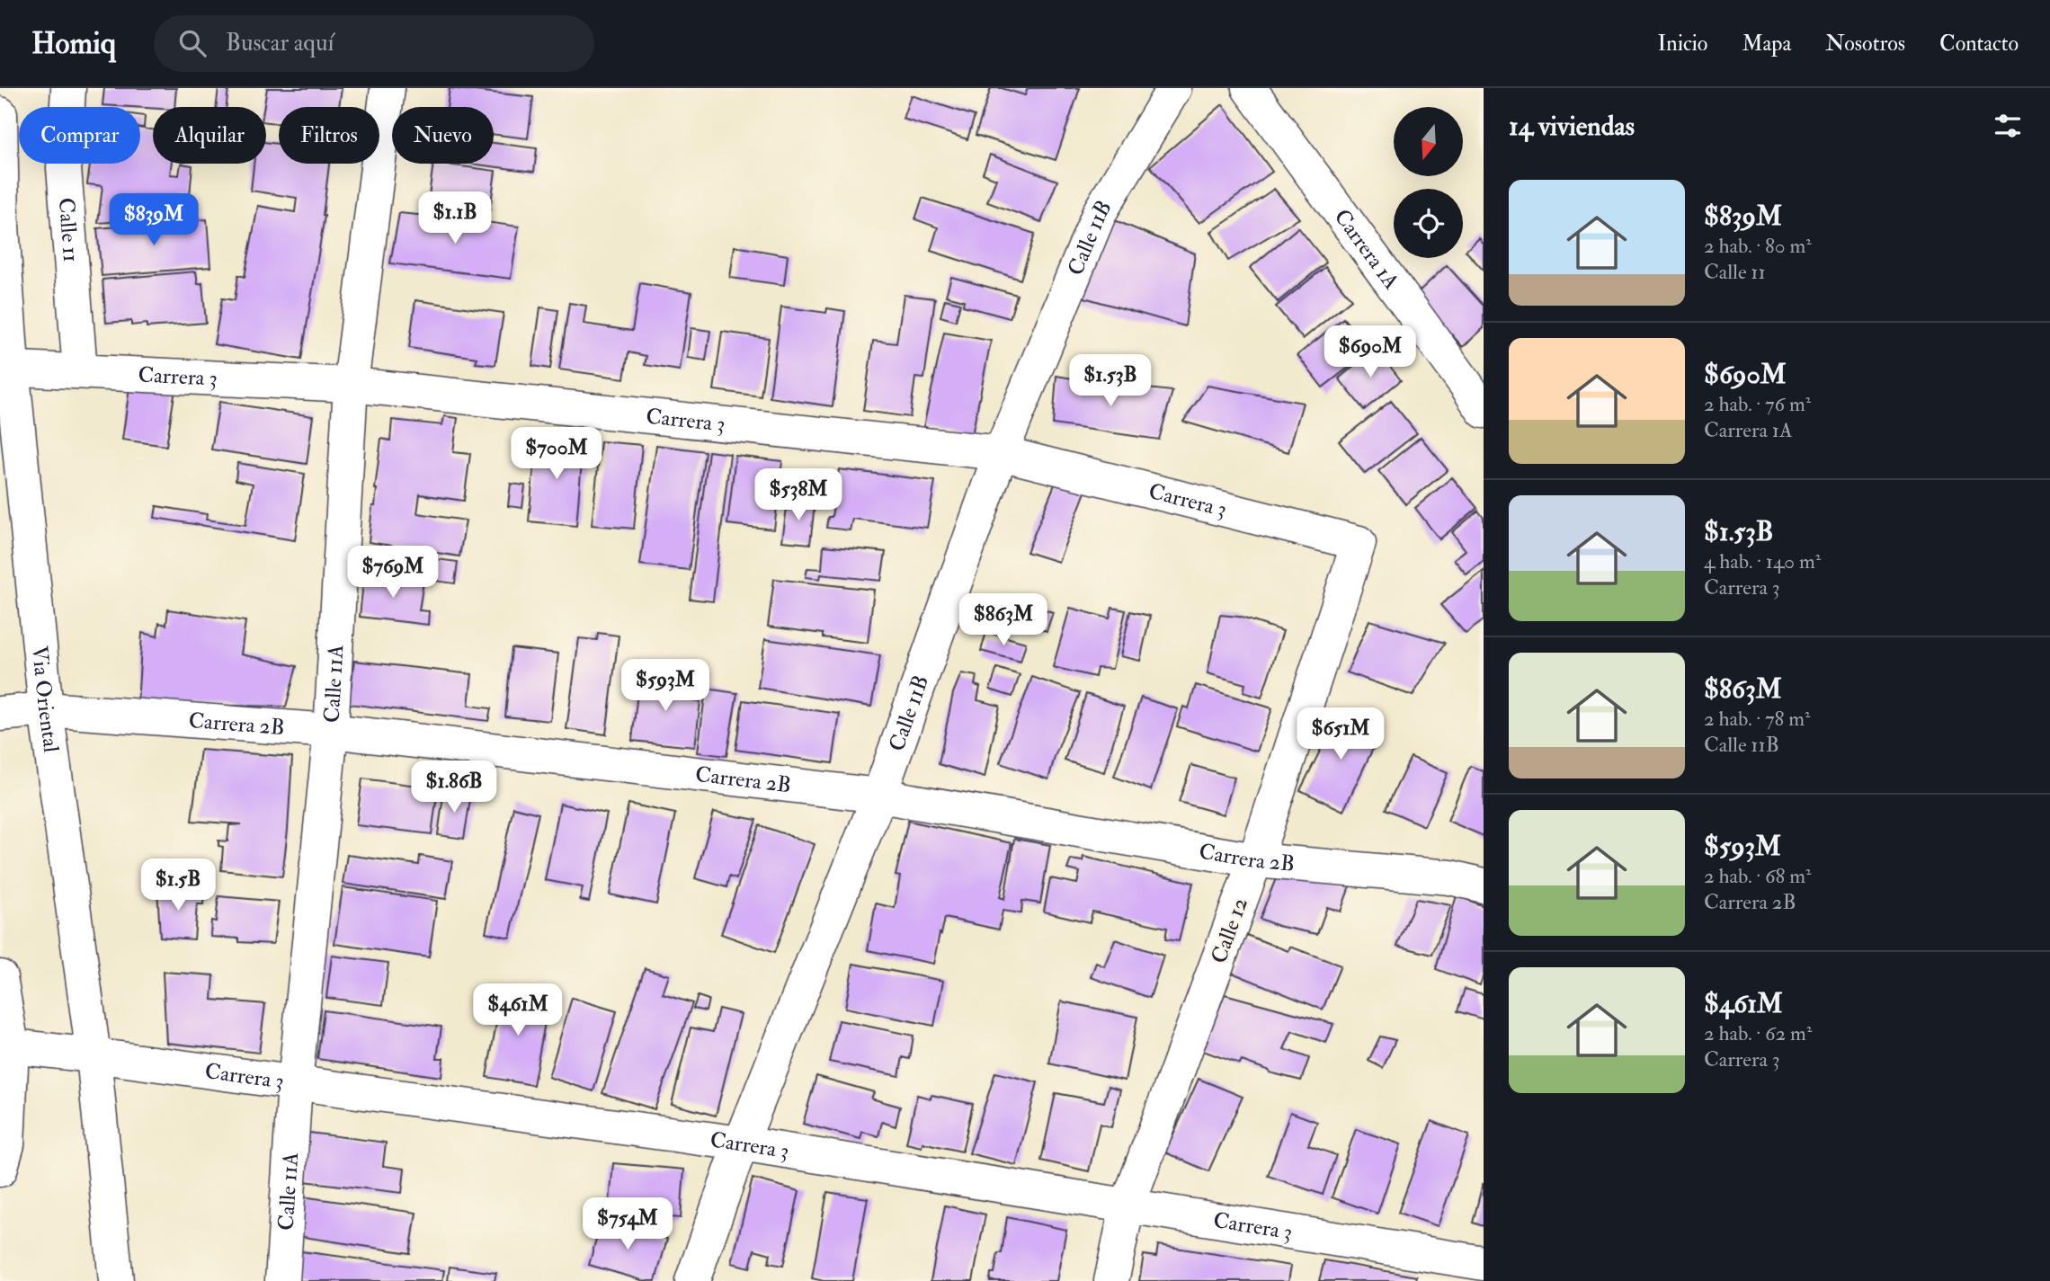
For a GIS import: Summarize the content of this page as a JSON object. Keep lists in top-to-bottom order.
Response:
{
  "streets": {
    "street": [
      "Calle 11",
      "Calle 11B",
      "Carrera 1A",
      "Carrera 3",
      "Calle 11A",
      "Via Oriental",
      "Carrera 2B",
      "Calle 12"
    ]
  },
  "crossings": [
    ["Calle 11", "Carrera 3"],
    ["Calle 11B", "Carrera 3"],
    ["Calle 11B", "Carrera 2B"],
    ["Carrera 3", "Calle 11A"],
    ["Carrera 3", "Via Oriental"],
    ["Carrera 3", "Calle 12"],
    ["Calle 11A", "Carrera 2B"],
    ["Via Oriental", "Carrera 2B"],
    ["Carrera 2B", "Calle 12"]
  ],
  "north": "bottom",
  "page": {
    "header": "Homiq",
    "search": "Buscar aquí",
    "nav": [
      "Inicio",
      "Mapa",
      "Nosotros",
      "Contacto"
    ],
    "heading": "14 viviendas",
    "chip": [
      "Comprar",
      "Alquilar",
      "Filtros",
      "Nuevo"
    ],
    "list": [
      {
        "name": "$839M",
        "note": "2 hab. · 80 m² · Calle 11"
      },
      {
        "name": "$690M",
        "note": "2 hab. · 76 m² · Carrera 1A"
      },
      {
        "name": "$1.53B",
        "note": "4 hab. · 140 m² · Carrera 3"
      },
      {
        "name": "$863M",
        "note": "2 hab. · 78 m² · Calle 11B"
      },
      {
        "name": "$593M",
        "note": "2 hab. · 68 m² · Carrera 2B"
      },
      {
        "name": "$461M",
        "note": "2 hab. · 62 m² · Carrera 3"
      }
    ],
    "price": [
      "$1.1B",
      "$839M",
      "$690M",
      "$1.53B",
      "$700M",
      "$538M",
      "$769M",
      "$863M",
      "$593M",
      "$651M",
      "$1.86B",
      "$1.5B",
      "$461M",
      "$754M"
    ]
  }
}
